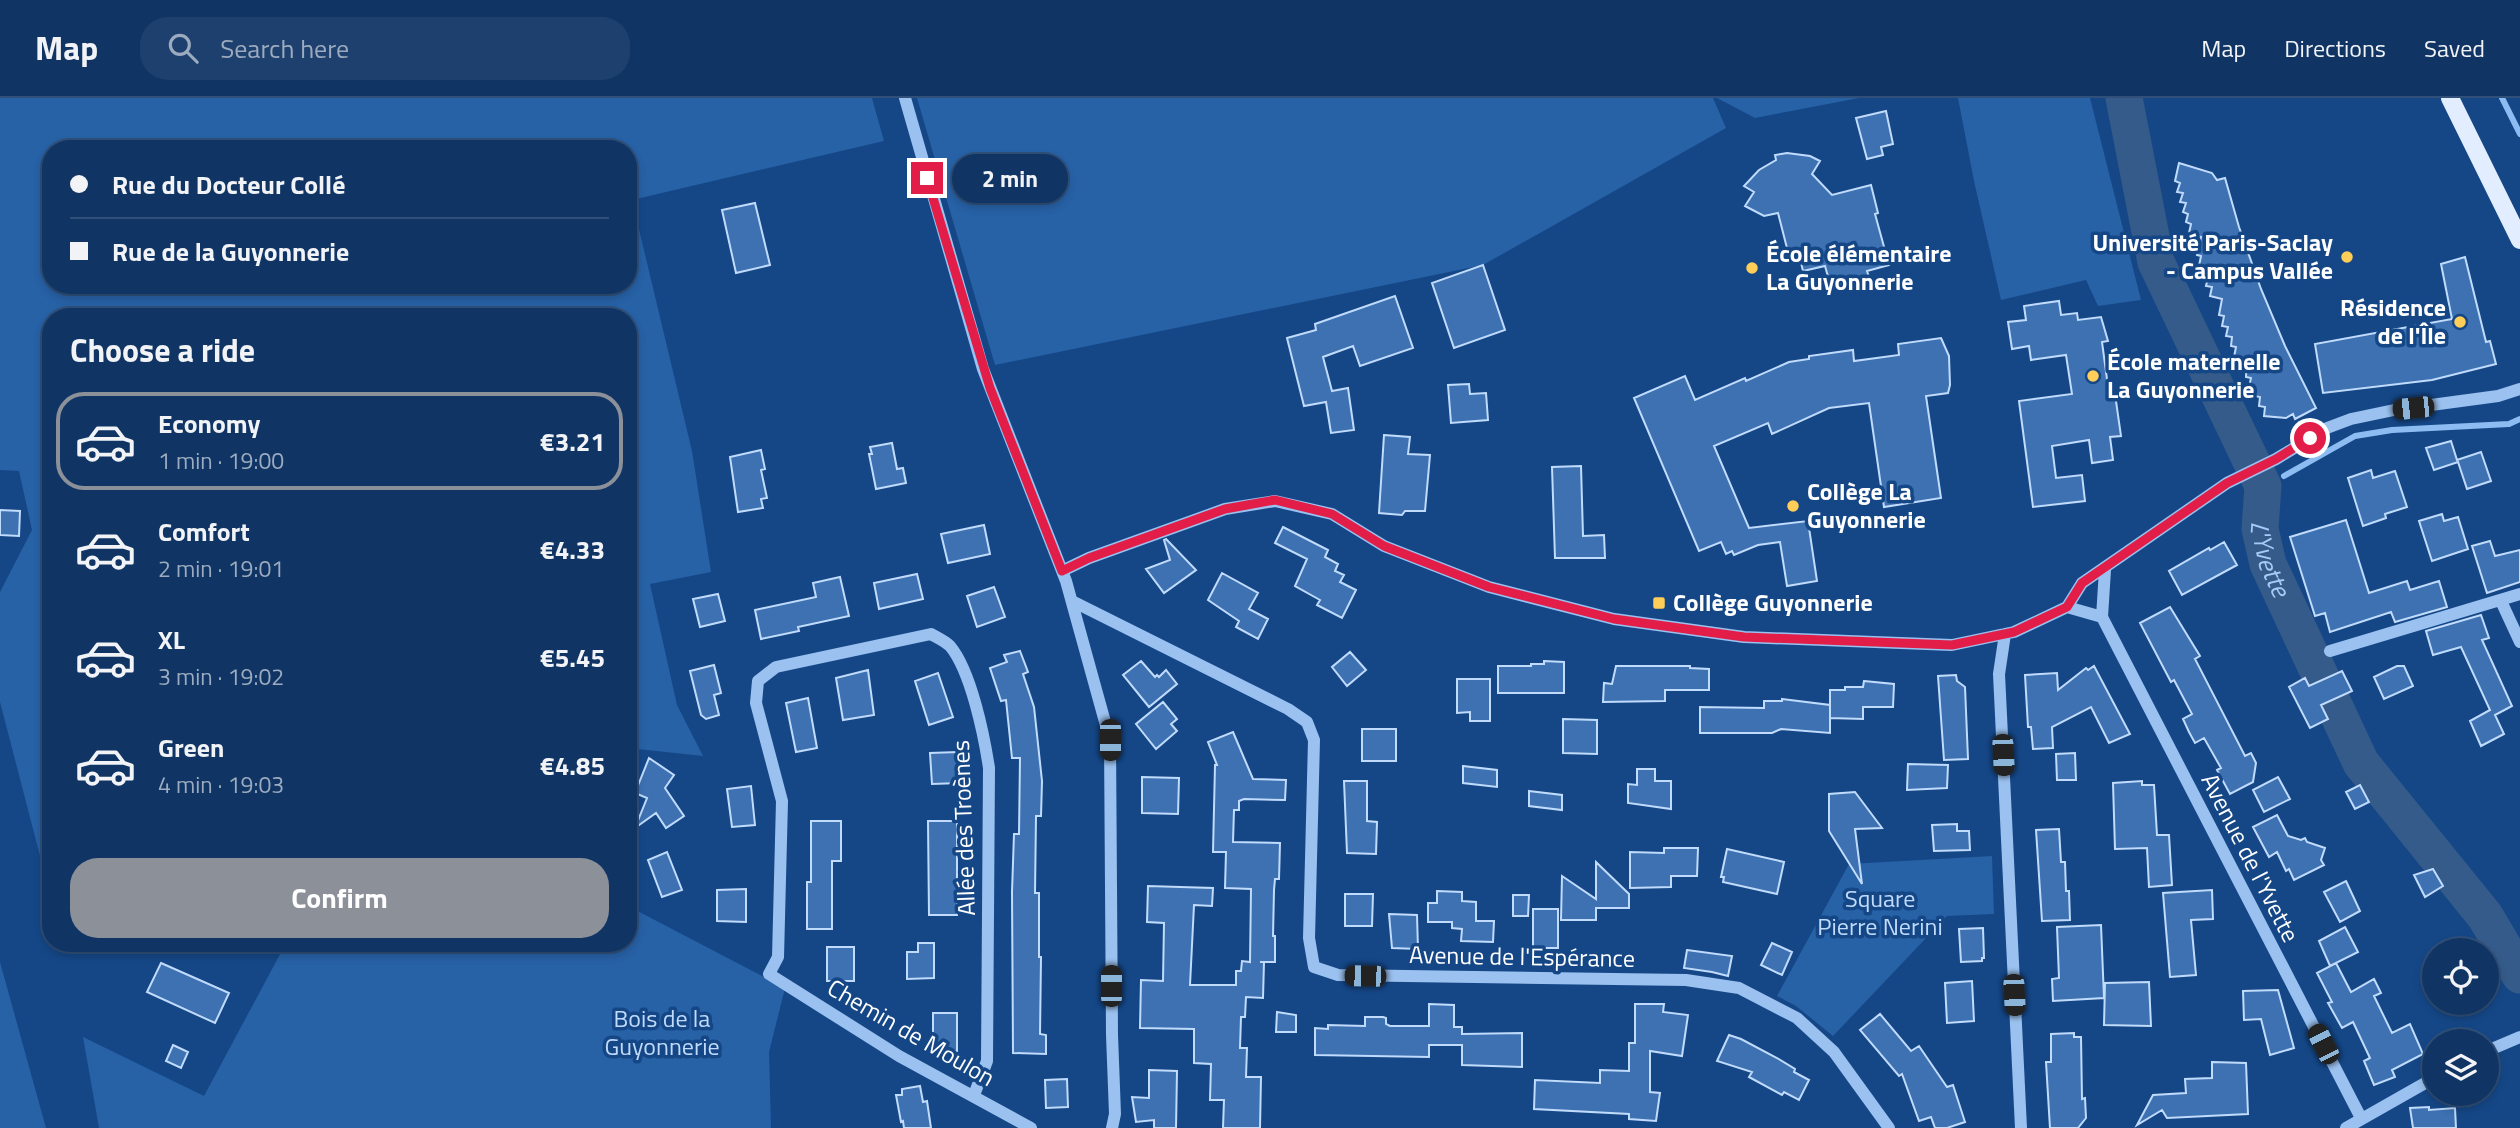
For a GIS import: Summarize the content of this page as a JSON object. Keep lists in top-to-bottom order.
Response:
{
  "streets": {
    "street": [
      "Allée des Troènes",
      "Avenue de l'Yvette",
      "Avenue de l'Espérance",
      "Chemin de Moulon"
    ]
  },
  "crossings": [
    ["Allée des Troènes", "Chemin de Moulon"]
  ],
  "water": ["L'Yvette"],
  "parks": ["Square Pierre Nerini", "Bois de la Guyonnerie"],
  "places": {
    "other": [
      "Université Paris-Saclay - Campus Vallée",
      "École élémentaire La Guyonnerie",
      "Résidence de l'Île",
      "École maternelle La Guyonnerie",
      "Collège La Guyonnerie"
    ],
    "transit": ["Collège Guyonnerie"]
  },
  "page": {
    "header": "Map",
    "search": "Search here",
    "nav": ["Map", "Directions", "Saved"],
    "banner": ["Rue du Docteur Collé", "Rue de la Guyonnerie"],
    "bubble": "2 min",
    "heading": "Choose a ride",
    "list": [
      {
        "name": "Economy",
        "note": "1 min · 19:00",
        "value": "€3.21"
      },
      {
        "name": "Comfort",
        "note": "2 min · 19:01",
        "value": "€4.33"
      },
      {
        "name": "XL",
        "note": "3 min · 19:02",
        "value": "€5.45"
      },
      {
        "name": "Green",
        "note": "4 min · 19:03",
        "value": "€4.85"
      }
    ],
    "buttons": "Confirm"
  }
}
